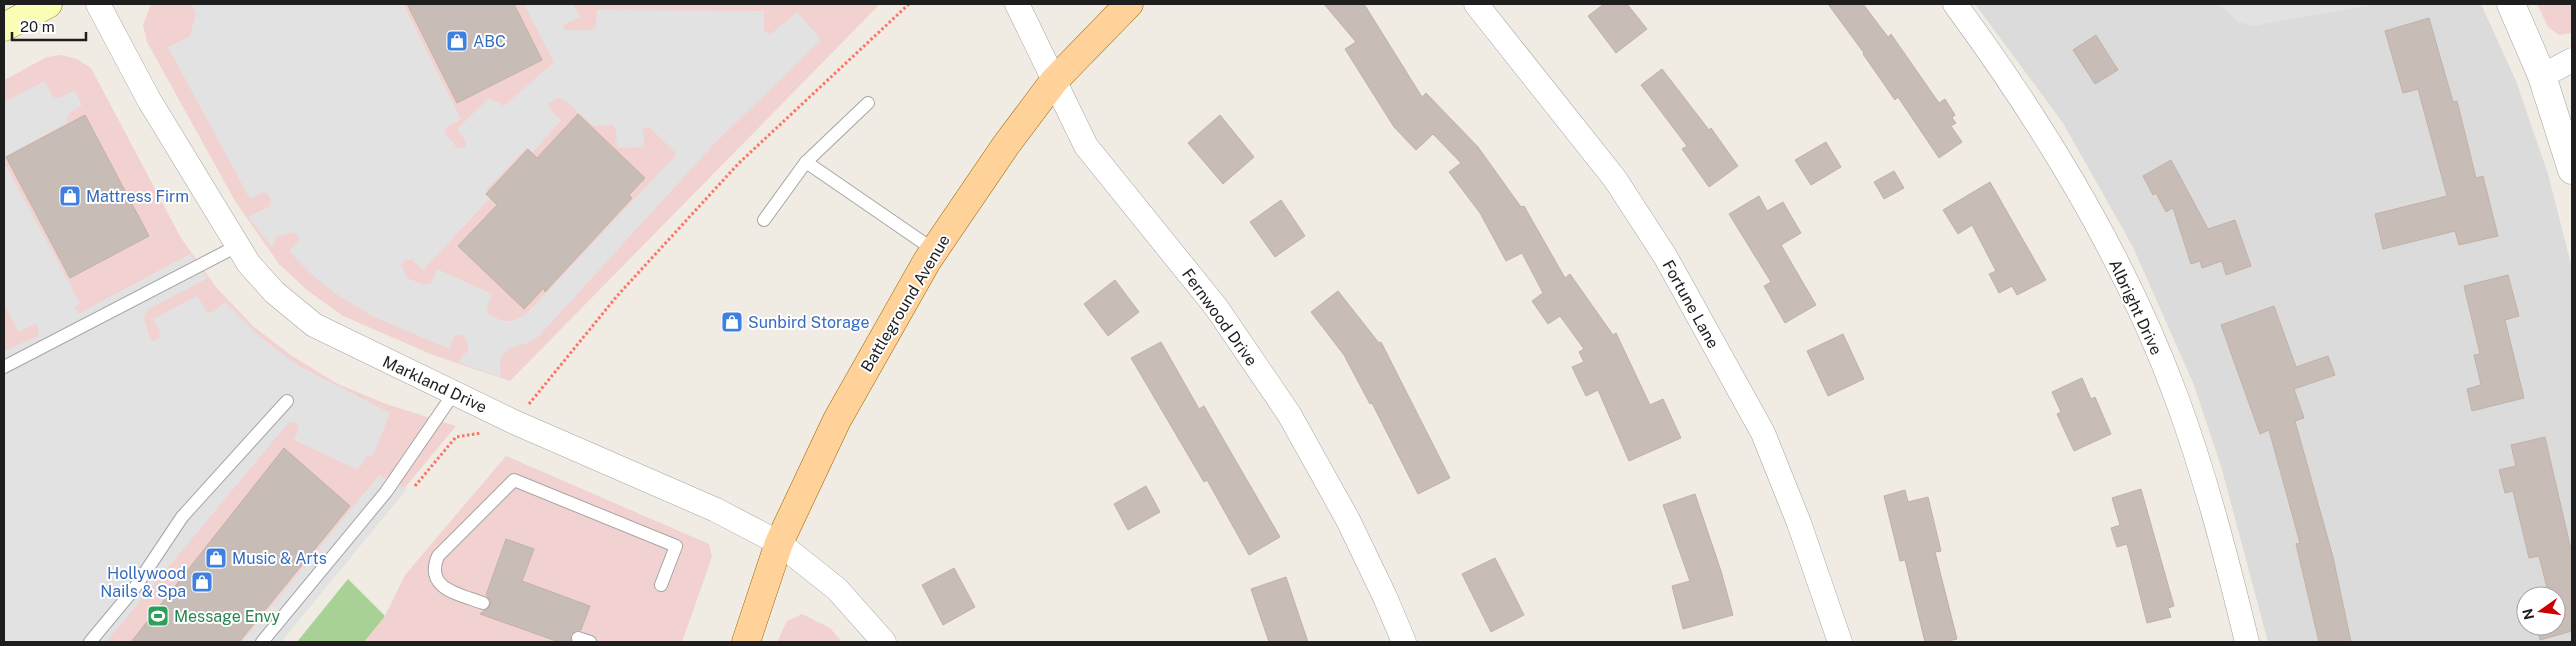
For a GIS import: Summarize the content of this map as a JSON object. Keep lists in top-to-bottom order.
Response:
{
  "streets": {
    "main road": ["Battleground Avenue"],
    "street": [
      "Fortune Lane",
      "Albright Drive",
      "Fernwood Drive",
      "Markland Drive"
    ]
  },
  "crossings": [
    ["Battleground Avenue", "Fernwood Drive"],
    ["Battleground Avenue", "Markland Drive"]
  ],
  "places": {
    "shop": [
      "ABC",
      "Mattress Firm",
      "Sunbird Storage",
      "Music & Arts",
      "Hollywood Nails & Spa"
    ],
    "sports": ["Message Envy"]
  },
  "scale_bar": "20 m",
  "north": "left"
}
